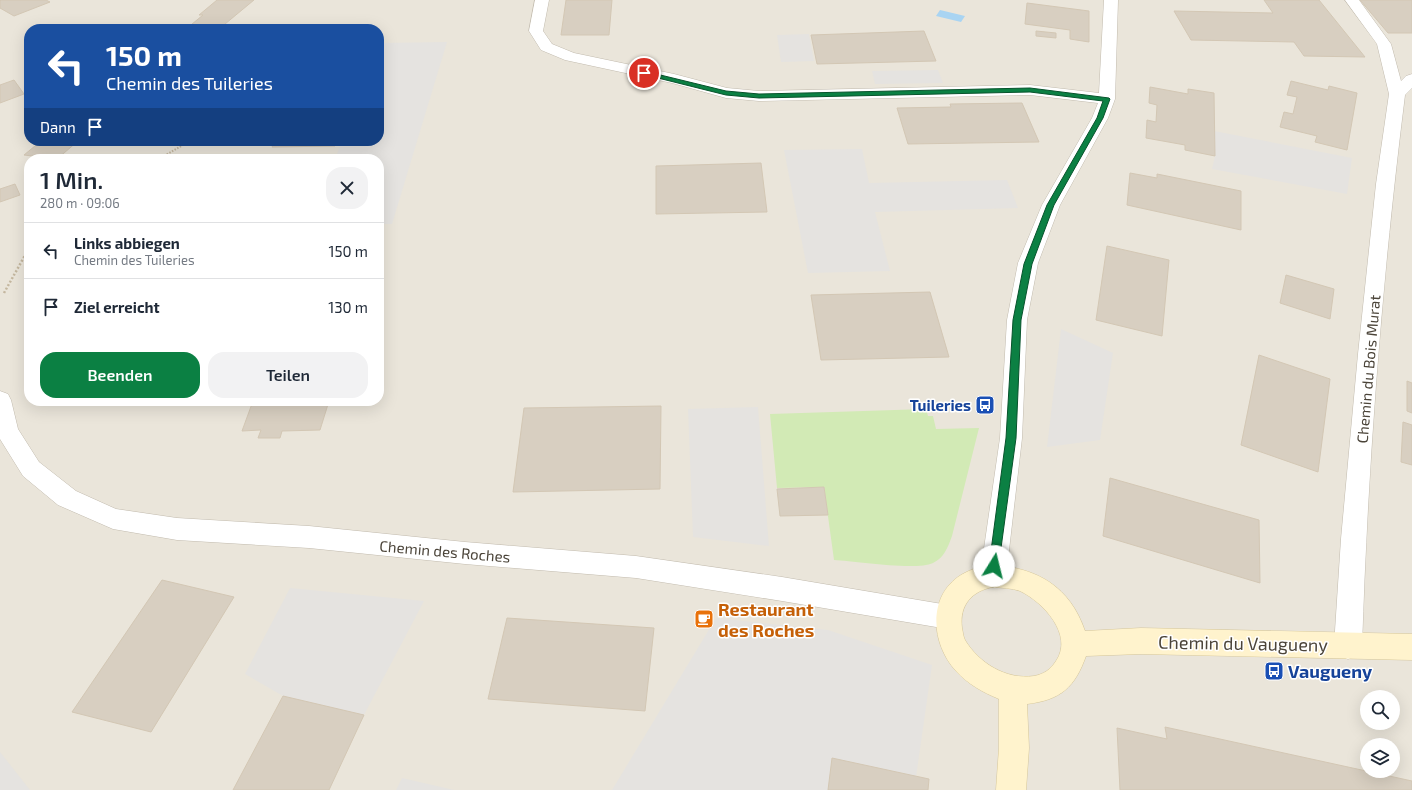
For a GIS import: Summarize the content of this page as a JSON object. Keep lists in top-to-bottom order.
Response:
{
  "streets": {
    "street": ["Chemin du Bois Murat", "Chemin des Roches", "Chemin du Vaugueny"]
  },
  "crossings": [
    ["Chemin du Bois Murat", "Chemin du Vaugueny"],
    ["Chemin des Roches", "Chemin du Vaugueny"]
  ],
  "places": {
    "bus stop": ["Tuileries", "Vaugueny"],
    "cafe": ["Restaurant des Roches"]
  },
  "page": {
    "turn": ["150 m", "Chemin des Tuileries"],
    "then": "Dann",
    "heading": ["1 Min.", "280 m · 09:06"],
    "list": [
      {
        "name": "Links abbiegen",
        "note": "Chemin des Tuileries",
        "value": "150 m"
      },
      {
        "name": "Ziel erreicht",
        "value": "130 m"
      }
    ],
    "buttons": ["Beenden", "Teilen"]
  }
}
